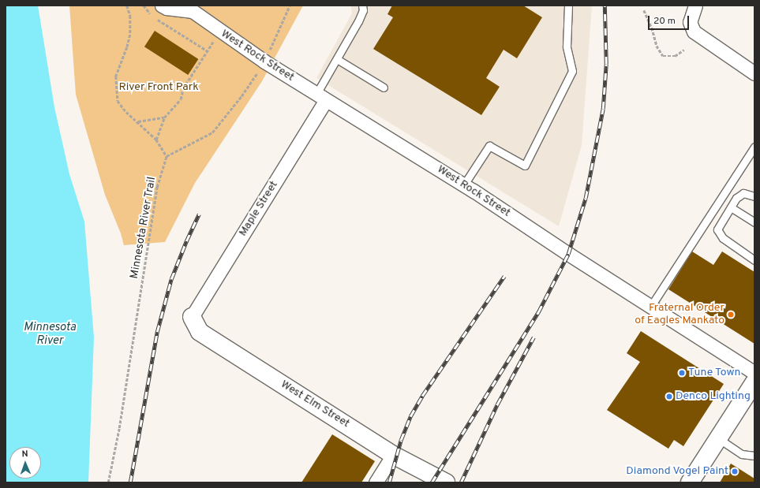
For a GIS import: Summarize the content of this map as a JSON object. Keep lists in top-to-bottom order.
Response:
{
  "streets": {
    "street": ["West Rock Street", "Maple Street", "West Elm Street"],
    "path": ["Minnesota River Trail"]
  },
  "crossings": [
    ["West Rock Street", "Maple Street"],
    ["Maple Street", "West Elm Street"]
  ],
  "water": ["Minnesota River"],
  "parks": ["River Front Park"],
  "places": [
    "Fraternal Order of Eagles Mankato",
    "Tune Town",
    "Denco Lighting",
    "Diamond Vogel Paint"
  ],
  "scale_bar": "20 m",
  "north": "top"
}
